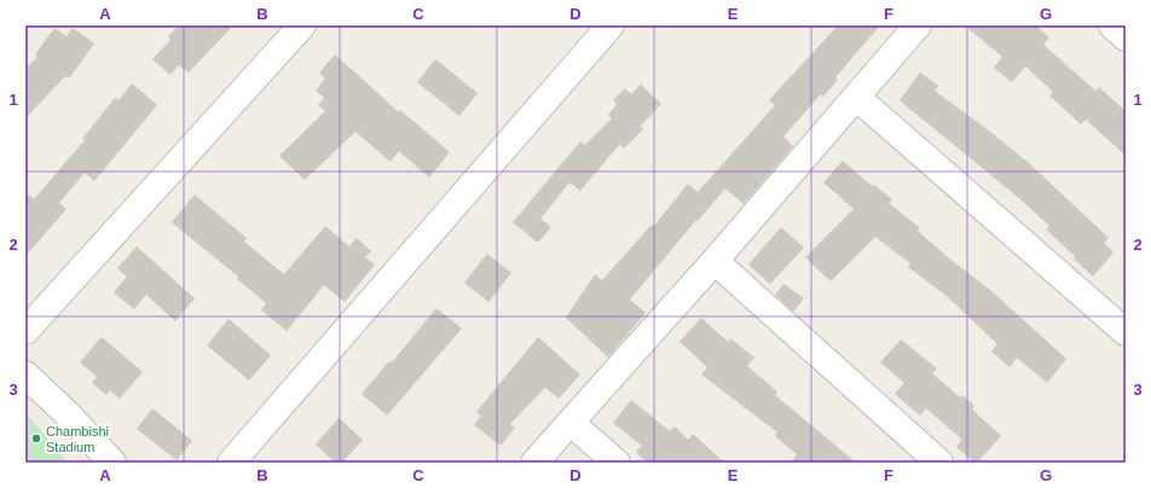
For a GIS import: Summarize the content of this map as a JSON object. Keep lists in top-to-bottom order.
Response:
{
  "places": ["Chambishi Stadium"],
  "grid": {
    "columns": [
      "A",
      "B",
      "C",
      "D",
      "E",
      "F",
      "G"
    ],
    "rows": ["1", "2", "3"]
  }
}
